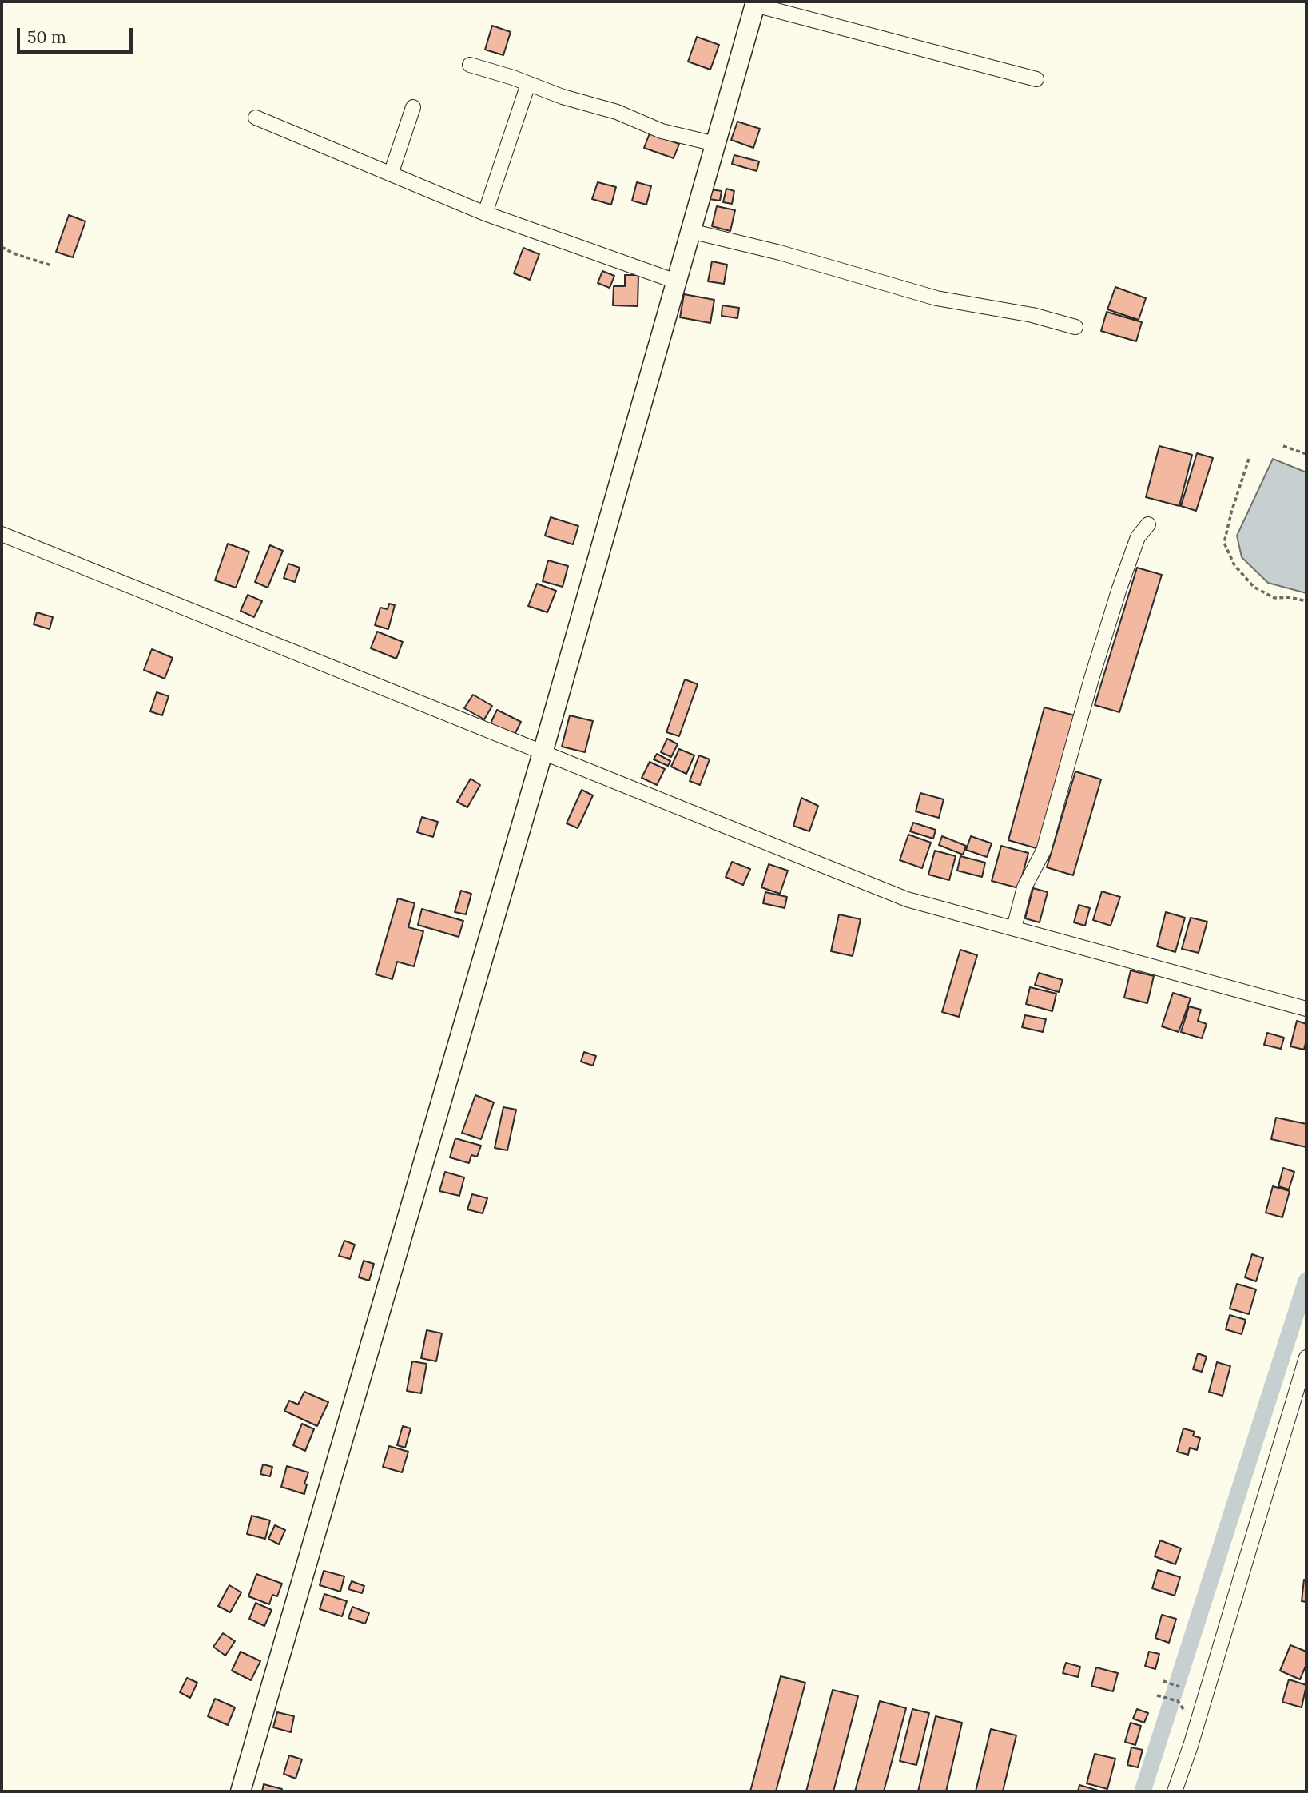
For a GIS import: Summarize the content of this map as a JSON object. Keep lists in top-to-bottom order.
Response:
{
  "scale_bar": "50 m"
}
